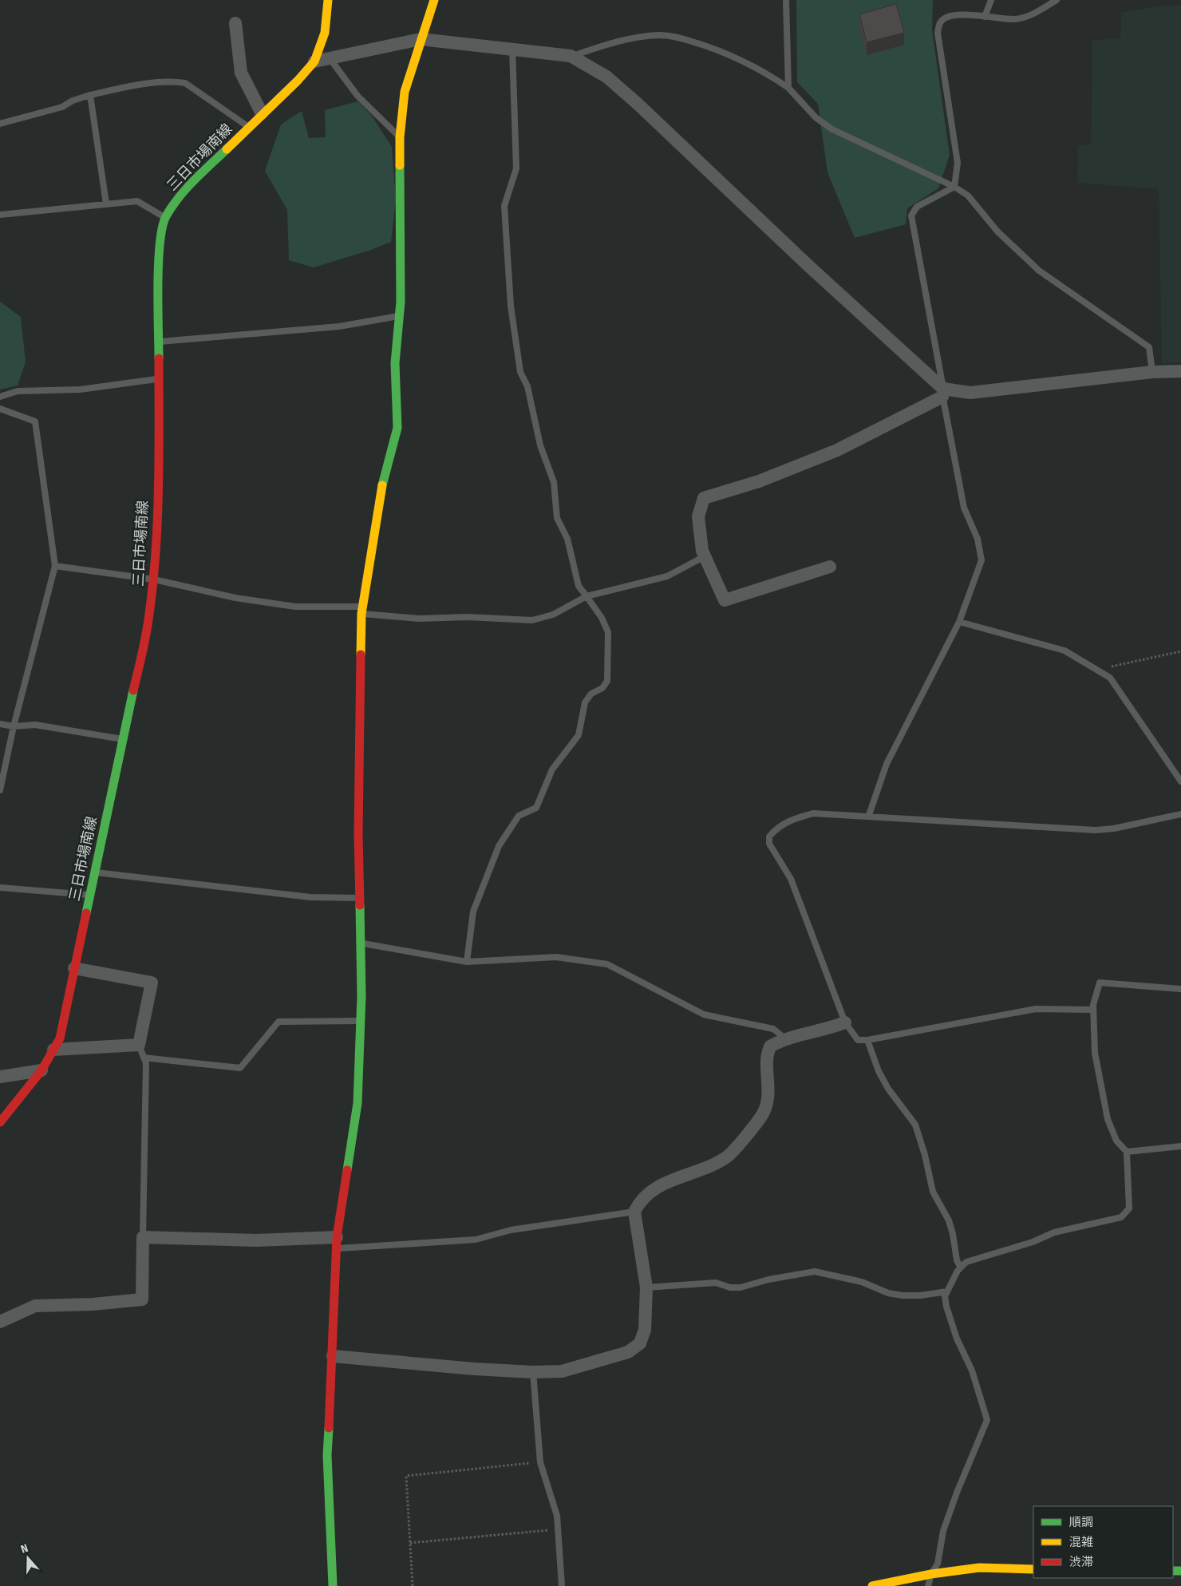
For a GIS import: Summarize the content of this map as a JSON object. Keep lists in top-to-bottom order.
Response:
{
  "streets": {
    "street": ["三日市場南線"]
  },
  "legend": ["順調", "混雑", "渋滞"],
  "north": "top"
}
